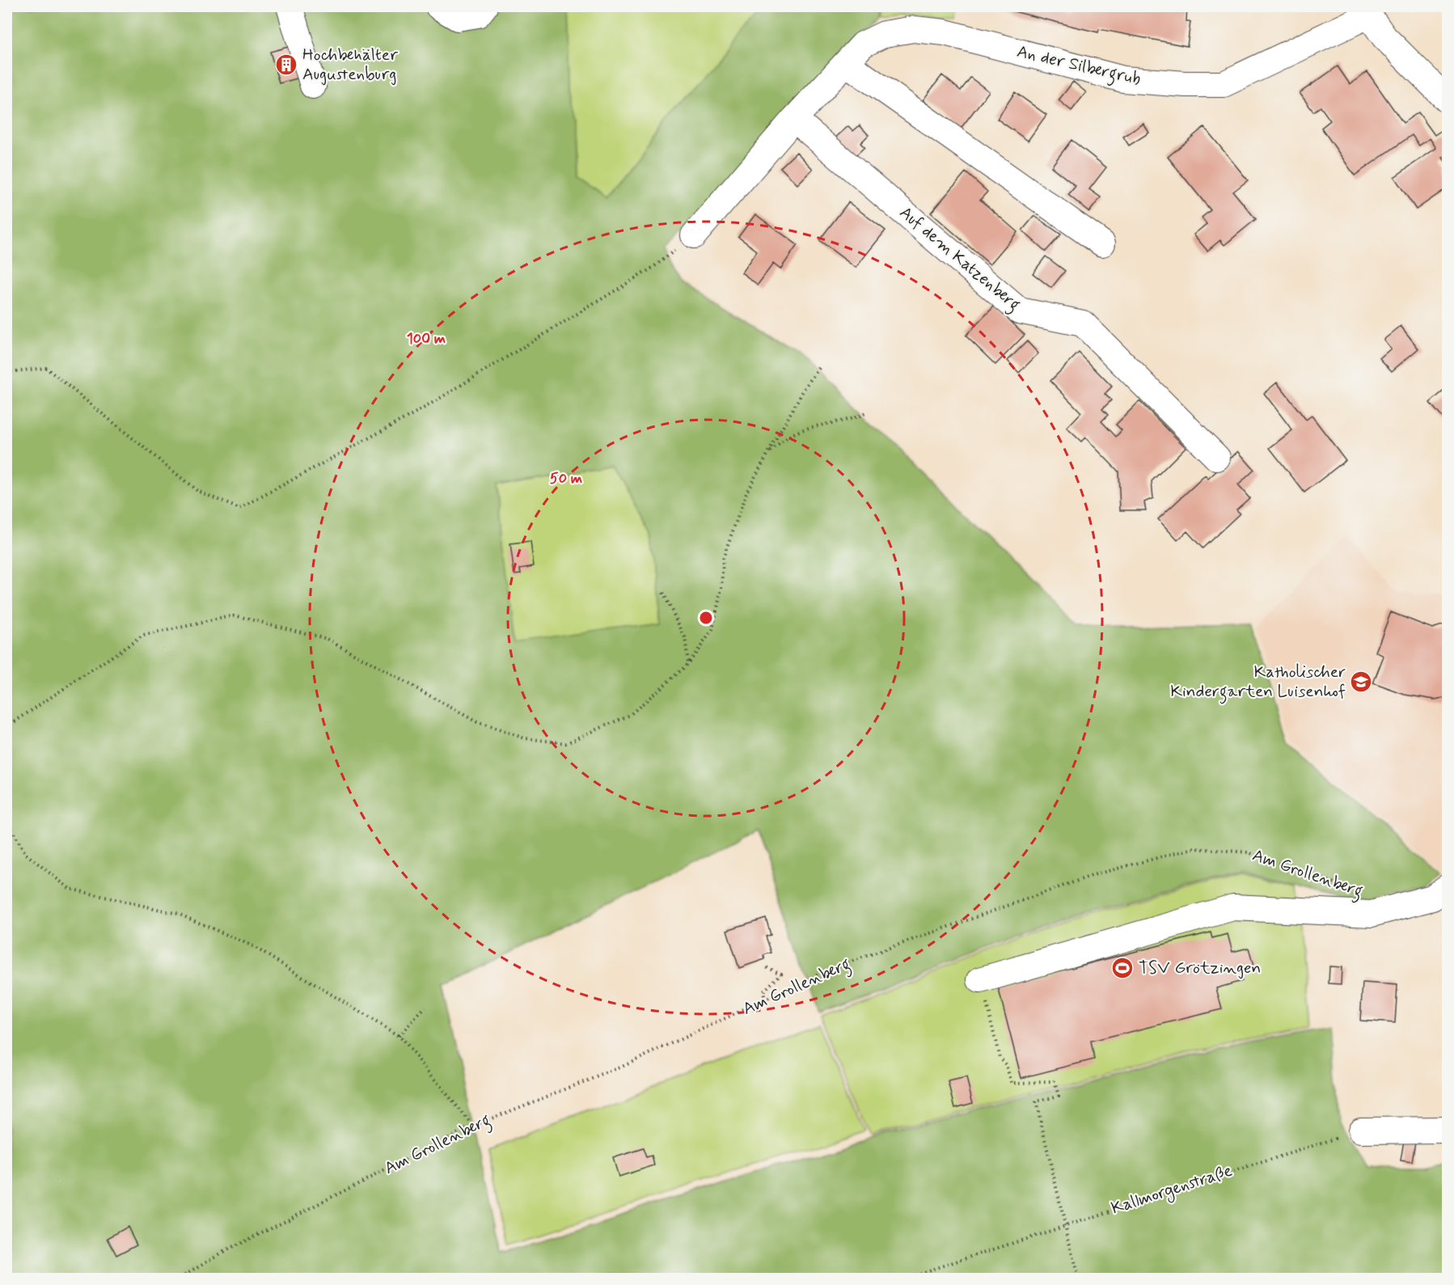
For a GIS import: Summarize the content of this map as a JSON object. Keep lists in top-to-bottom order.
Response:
{
  "streets": {
    "street": ["An der Silbergrub", "Auf dem Katzenberg"],
    "path": ["Am Grollenberg", "Kallmorgenstraße"]
  },
  "crossings": [
    ["An der Silbergrub", "Auf dem Katzenberg"]
  ],
  "places": {
    "building": ["Hochbehälter Augustenburg"],
    "school or university": ["Katholischer Kindergarten Luisenhof"],
    "sports": ["TSV Grötzingen"]
  },
  "rings": ["100 m", "50 m"]
}
